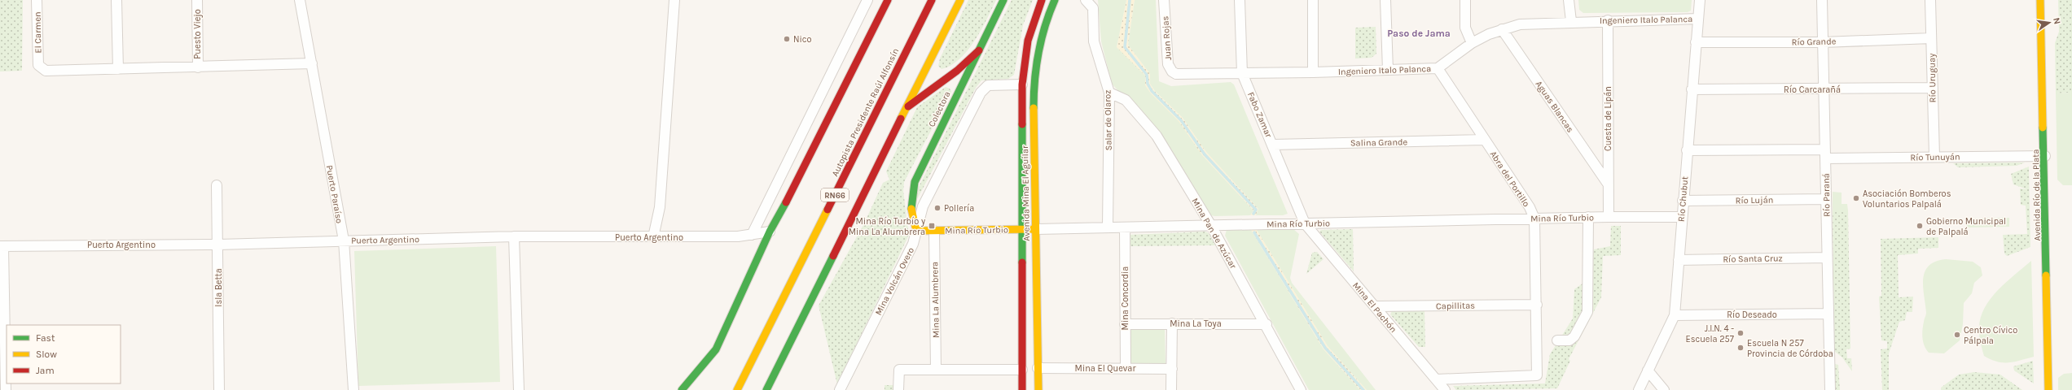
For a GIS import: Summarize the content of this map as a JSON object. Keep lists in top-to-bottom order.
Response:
{
  "streets": {
    "main road": [
      "Colectora",
      "Autopista Presidente Raúl Alfonsín",
      "Avenida Mina El Aguilar",
      "RN66",
      "Avenida Río de la Plata",
      "Mina Río Turbio"
    ],
    "street": [
      "Ingeniero Italo Palanca",
      "El Carmen",
      "Puesto Viejo",
      "Juan Rojas",
      "Río Grande",
      "Río Uruguay",
      "Río Carcarañá",
      "Aguas Blancas",
      "Fabo Zamar",
      "Cuesta de Lipán",
      "Salar de Olaroz",
      "Salina Grande",
      "Río Tunuyán",
      "Abra del Portillo",
      "Puerto Paraíso",
      "Río Paraná",
      "Río Chubut",
      "Río Luján",
      "Mina Pan de Azúcar",
      "Puerto Argentino",
      "Río Santa Cruz",
      "Mina Volcán Overo",
      "Isla Betta",
      "Mina Concordia",
      "Mina La Alumbrera",
      "Capillitas",
      "Mina El Pachón",
      "Río Deseado",
      "Mina La Toya",
      "Mina El Quevar"
    ]
  },
  "crossings": [
    ["Ingeniero Italo Palanca", "Juan Rojas"],
    ["Ingeniero Italo Palanca", "Aguas Blancas"],
    ["Ingeniero Italo Palanca", "Fabo Zamar"],
    ["Ingeniero Italo Palanca", "Cuesta de Lipán"],
    ["Ingeniero Italo Palanca", "Abra del Portillo"],
    ["Ingeniero Italo Palanca", "Río Chubut"],
    ["Río Grande", "Río Uruguay"],
    ["Río Grande", "Río Paraná"],
    ["Río Grande", "Río Chubut"],
    ["Río Uruguay", "Río Carcarañá"],
    ["Río Uruguay", "Río Tunuyán"],
    ["Río Carcarañá", "Río Paraná"],
    ["Río Carcarañá", "Río Chubut"],
    ["Aguas Blancas", "Cuesta de Lipán"],
    ["Colectora", "Mina Río Turbio"],
    ["Colectora", "Mina Volcán Overo"],
    ["Fabo Zamar", "Salina Grande"],
    ["Fabo Zamar", "Mina Río Turbio"],
    ["Fabo Zamar", "Mina El Pachón"],
    ["Cuesta de Lipán", "Mina Río Turbio"],
    ["Salar de Olaroz", "Mina Río Turbio"],
    ["Salar de Olaroz", "Mina Pan de Azúcar"],
    ["Salina Grande", "Abra del Portillo"],
    ["Río Tunuyán", "Río Paraná"],
    ["Río Tunuyán", "Avenida Río de la Plata"],
    ["Río Tunuyán", "Río Chubut"],
    ["Abra del Portillo", "Mina Río Turbio"],
    ["Abra del Portillo", "Capillitas"],
    ["Abra del Portillo", "Mina El Pachón"],
    ["Avenida Mina El Aguilar", "Mina Río Turbio"],
    ["Avenida Mina El Aguilar", "Mina Volcán Overo"],
    ["Avenida Mina El Aguilar", "Mina El Quevar"],
    ["Puerto Paraíso", "Puerto Argentino"],
    ["Río Paraná", "Río Luján"],
    ["Río Paraná", "Río Santa Cruz"],
    ["Río Paraná", "Río Deseado"],
    ["Río Chubut", "Río Luján"],
    ["Río Chubut", "Mina Río Turbio"],
    ["Río Chubut", "Río Santa Cruz"],
    ["Río Chubut", "Río Deseado"],
    ["Mina Río Turbio", "Mina Pan de Azúcar"],
    ["Mina Río Turbio", "Mina Volcán Overo"],
    ["Mina Río Turbio", "Mina Concordia"],
    ["Mina Río Turbio", "Mina La Alumbrera"],
    ["Mina Río Turbio", "Mina El Pachón"],
    ["Mina Pan de Azúcar", "Mina La Toya"],
    ["Puerto Argentino", "Isla Betta"],
    ["Mina Concordia", "Mina La Toya"],
    ["Mina Concordia", "Mina El Quevar"],
    ["Capillitas", "Mina El Pachón"]
  ],
  "districts": ["Paso de Jama"],
  "places": {
    "other": [
      "Nico",
      "Asociación Bomberos Voluntarios Palpalá",
      "Pollería",
      "Gobierno Municipal de Palpalá",
      "J.I.N. 4 - Escuela 257",
      "Centro Cívico Pálpala",
      "Escuela N 257 Provincia de Córdoba"
    ],
    "transit": ["Mina Río Turbío y Mina La Alumbrera"]
  },
  "legend": ["Fast", "Slow", "Jam"],
  "north": "right"
}
